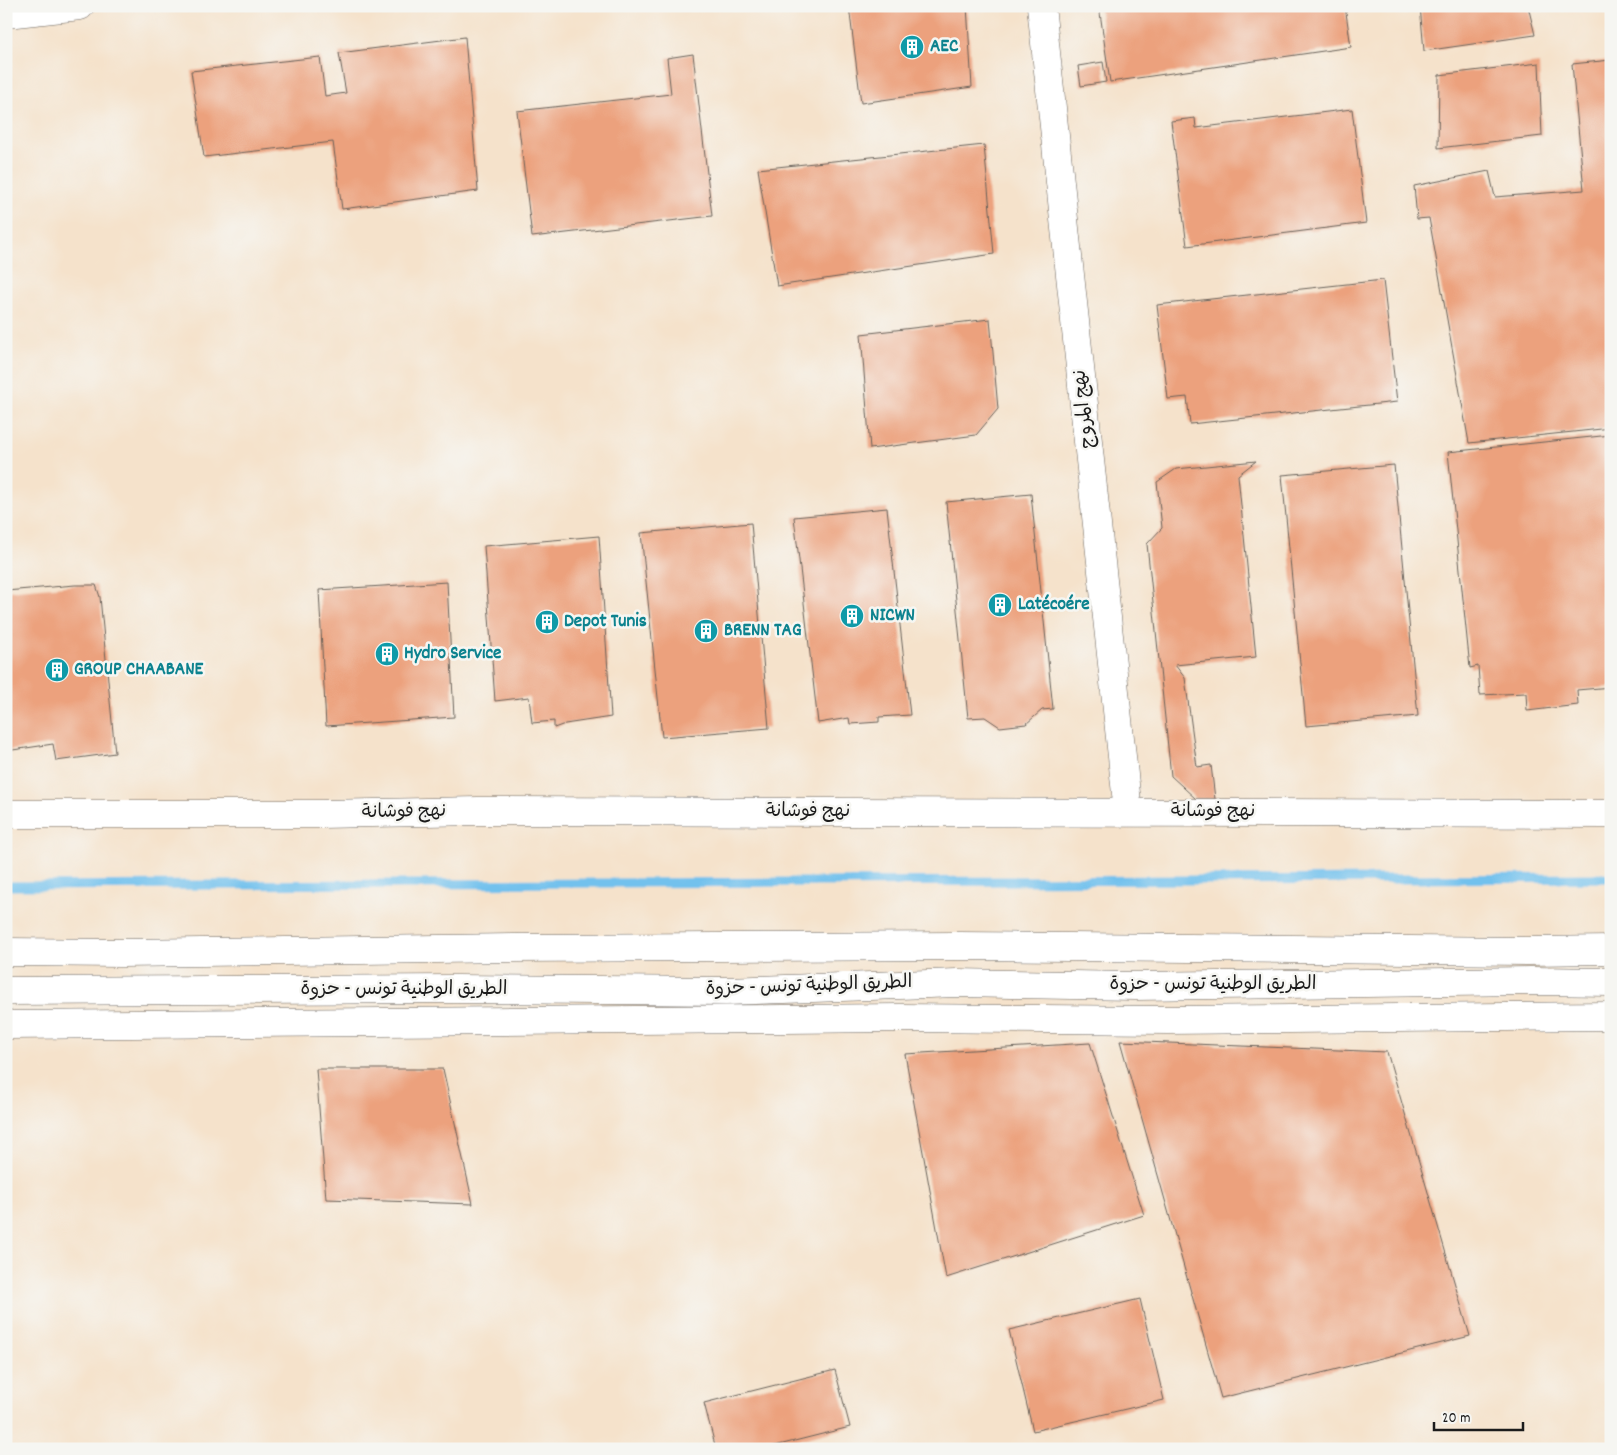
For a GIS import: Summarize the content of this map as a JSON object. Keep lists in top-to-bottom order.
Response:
{
  "streets": {
    "main road": ["نهج المروج", "نهج فوشانة", "الطريق الوطنية تونس - حزوة"]
  },
  "crossings": [
    ["نهج المروج", "نهج فوشانة"]
  ],
  "places": {
    "building": [
      "AEC",
      "Latécoére",
      "NICWN",
      "Depot Tunis",
      "BRENN TAG",
      "Hydro Service",
      "GROUP CHAABANE"
    ]
  },
  "scale_bar": "20 m"
}
